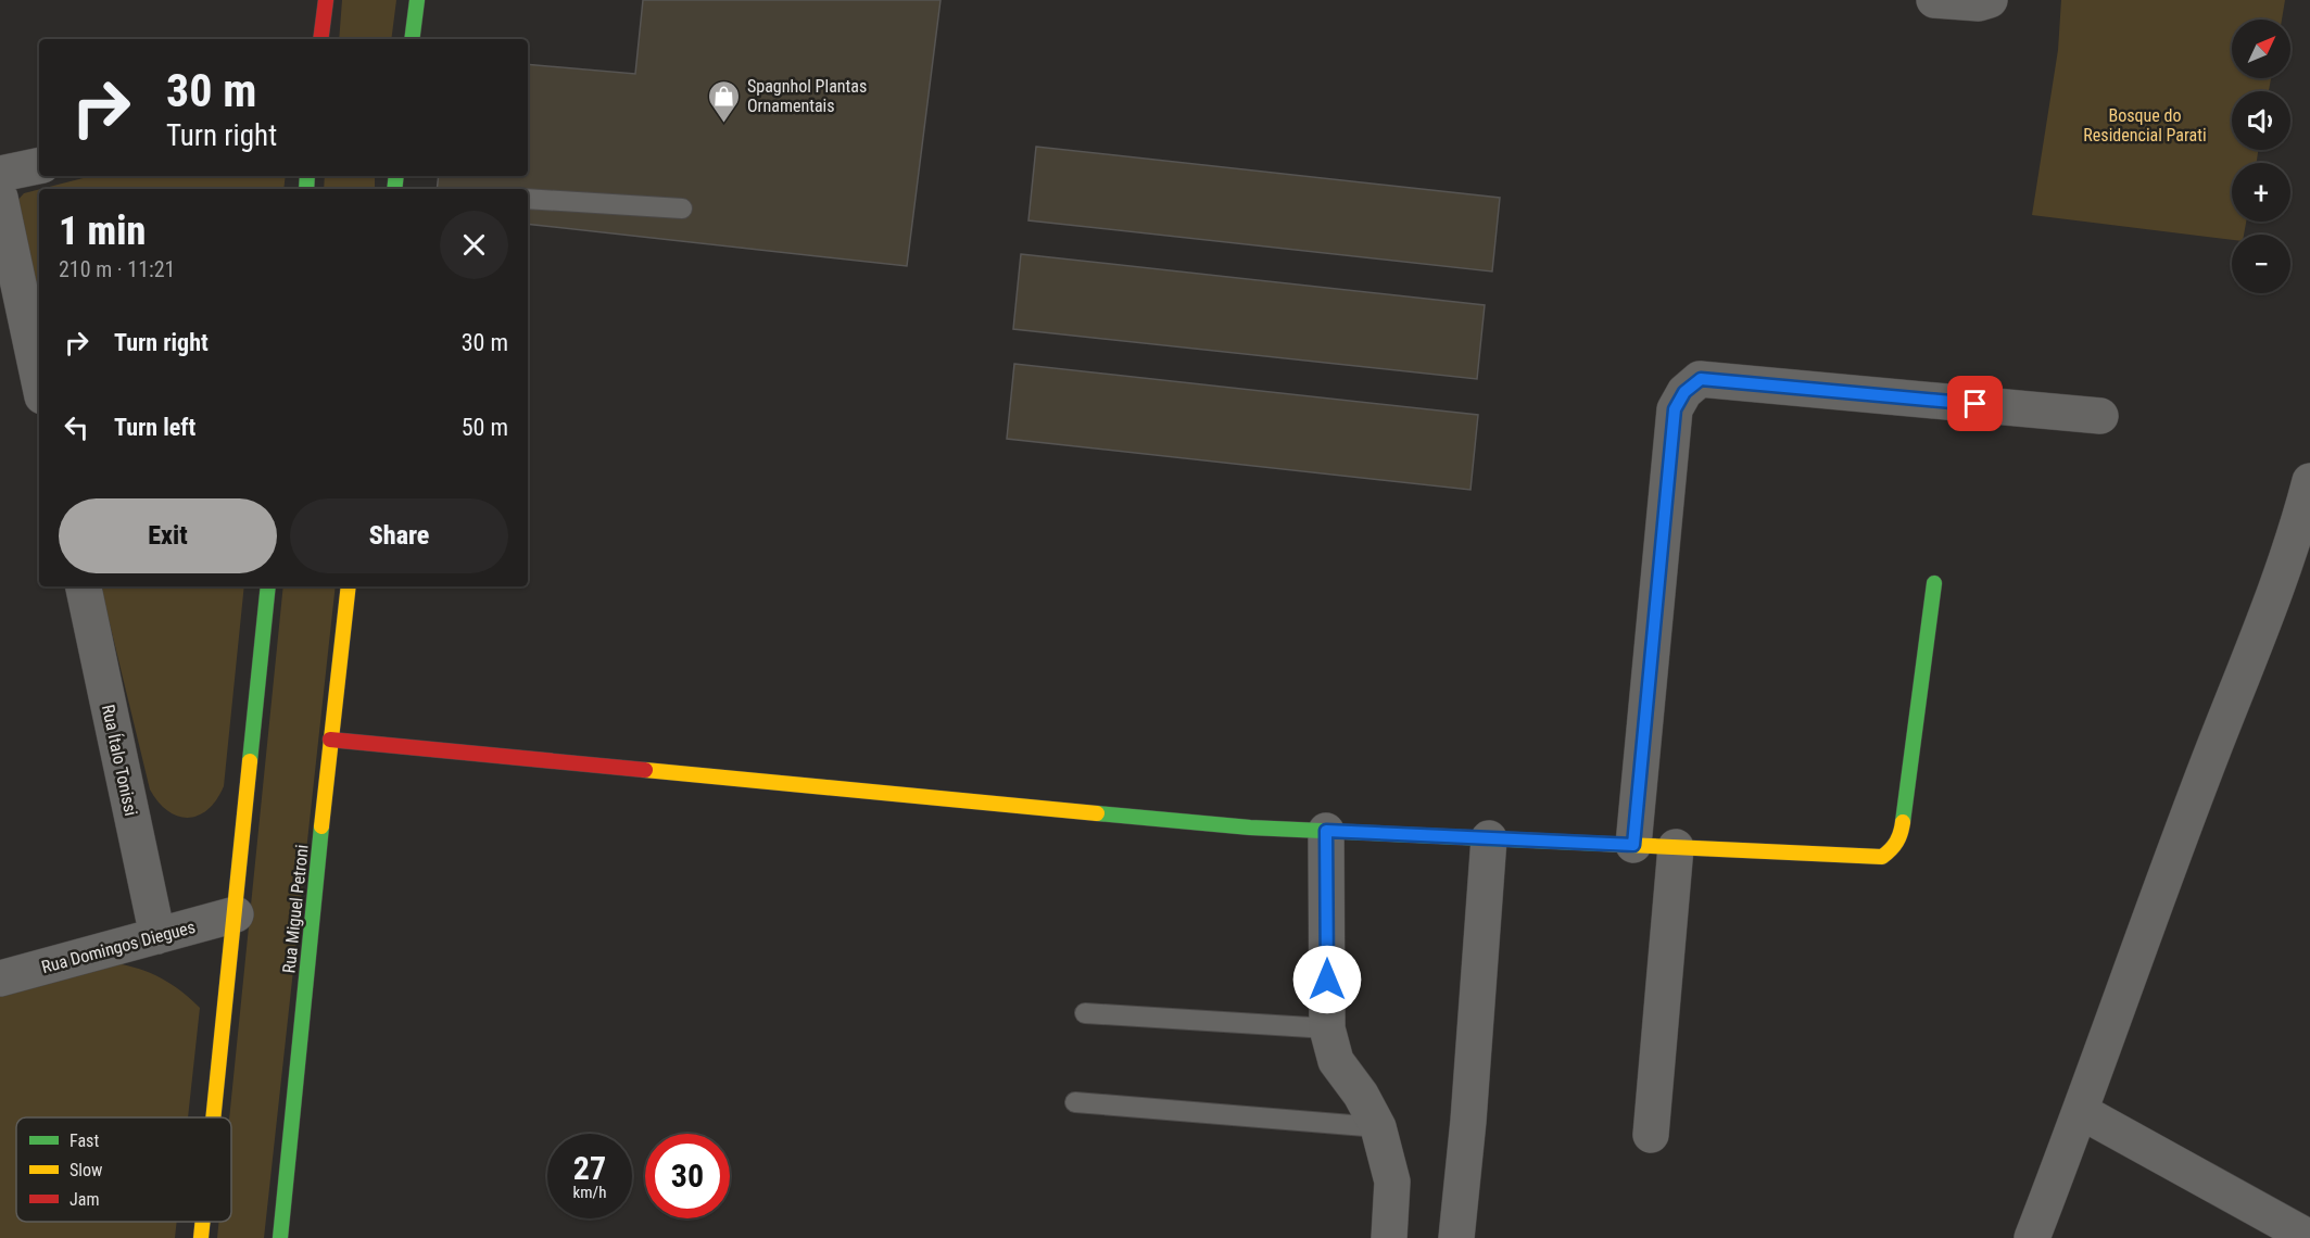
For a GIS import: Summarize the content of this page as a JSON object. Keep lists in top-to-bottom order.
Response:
{
  "streets": {
    "street": ["Rua Ítalo Tonissi", "Rua Miguel Petroni", "Rua Domingos Diegues"]
  },
  "crossings": [
    ["Rua Ítalo Tonissi", "Rua Domingos Diegues"]
  ],
  "parks": ["Bosque do Residencial Parati"],
  "places": {
    "shop": ["Spagnhol Plantas Ornamentais"]
  },
  "legend": ["Fast", "Slow", "Jam"],
  "north": "top right",
  "page": {
    "map_buttons": ["+", "−"],
    "turn": ["30 m", "Turn right"],
    "heading": ["1 min", "210 m · 11:21"],
    "list": [
      {
        "name": "Turn right",
        "value": "30 m"
      },
      {
        "name": "Turn left",
        "value": "50 m"
      }
    ],
    "buttons": ["Exit", "Share"],
    "speed": "27 km/h",
    "limit": "30"
  }
}
